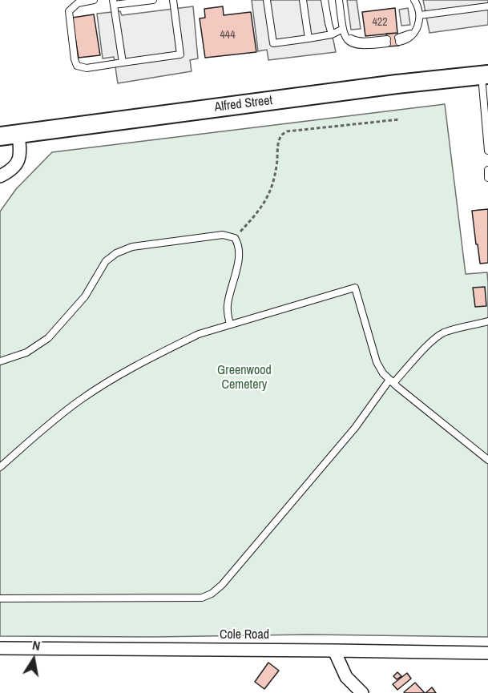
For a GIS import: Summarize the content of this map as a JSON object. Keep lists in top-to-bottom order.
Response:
{
  "streets": {
    "main road": ["Alfred Street"],
    "street": ["Cole Road"]
  },
  "parks": ["Greenwood Cemetery"],
  "house_numbers": ["422", "444"],
  "north": "top"
}
